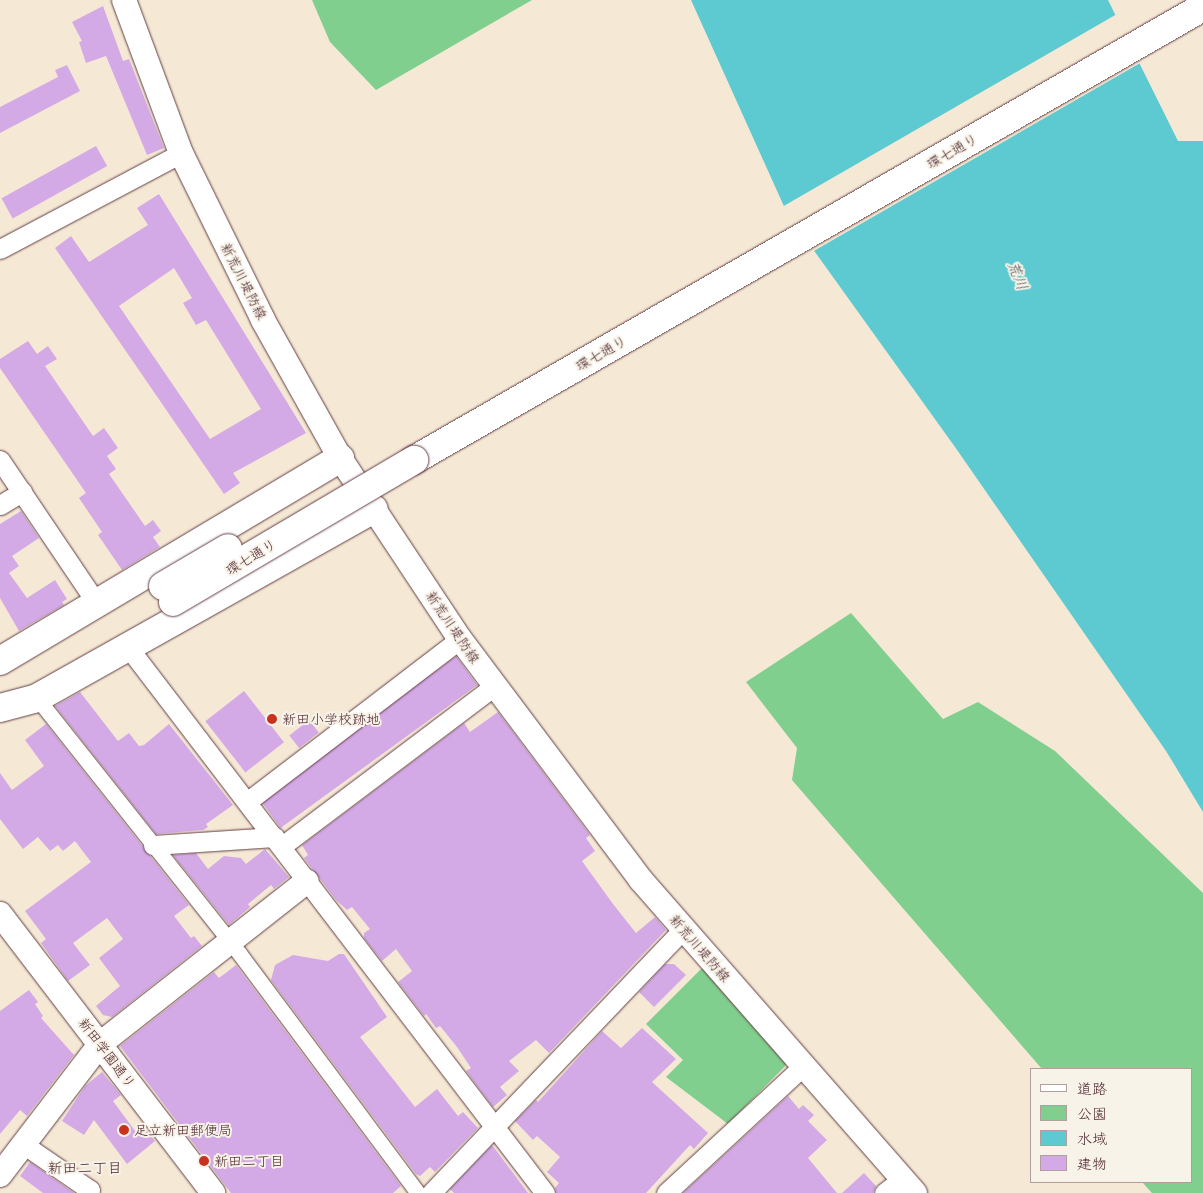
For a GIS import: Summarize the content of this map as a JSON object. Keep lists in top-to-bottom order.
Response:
{
  "streets": {
    "main road": ["環七通り"],
    "street": ["新荒川堤防線", "新田学園通り"]
  },
  "districts": ["新田二丁目"],
  "water": ["荒川"],
  "places": ["新田小学校跡地", "足立新田郵便局", "新田二丁目"],
  "legend": [
    "道路",
    "公園",
    "水域",
    "建物"
  ]
}
